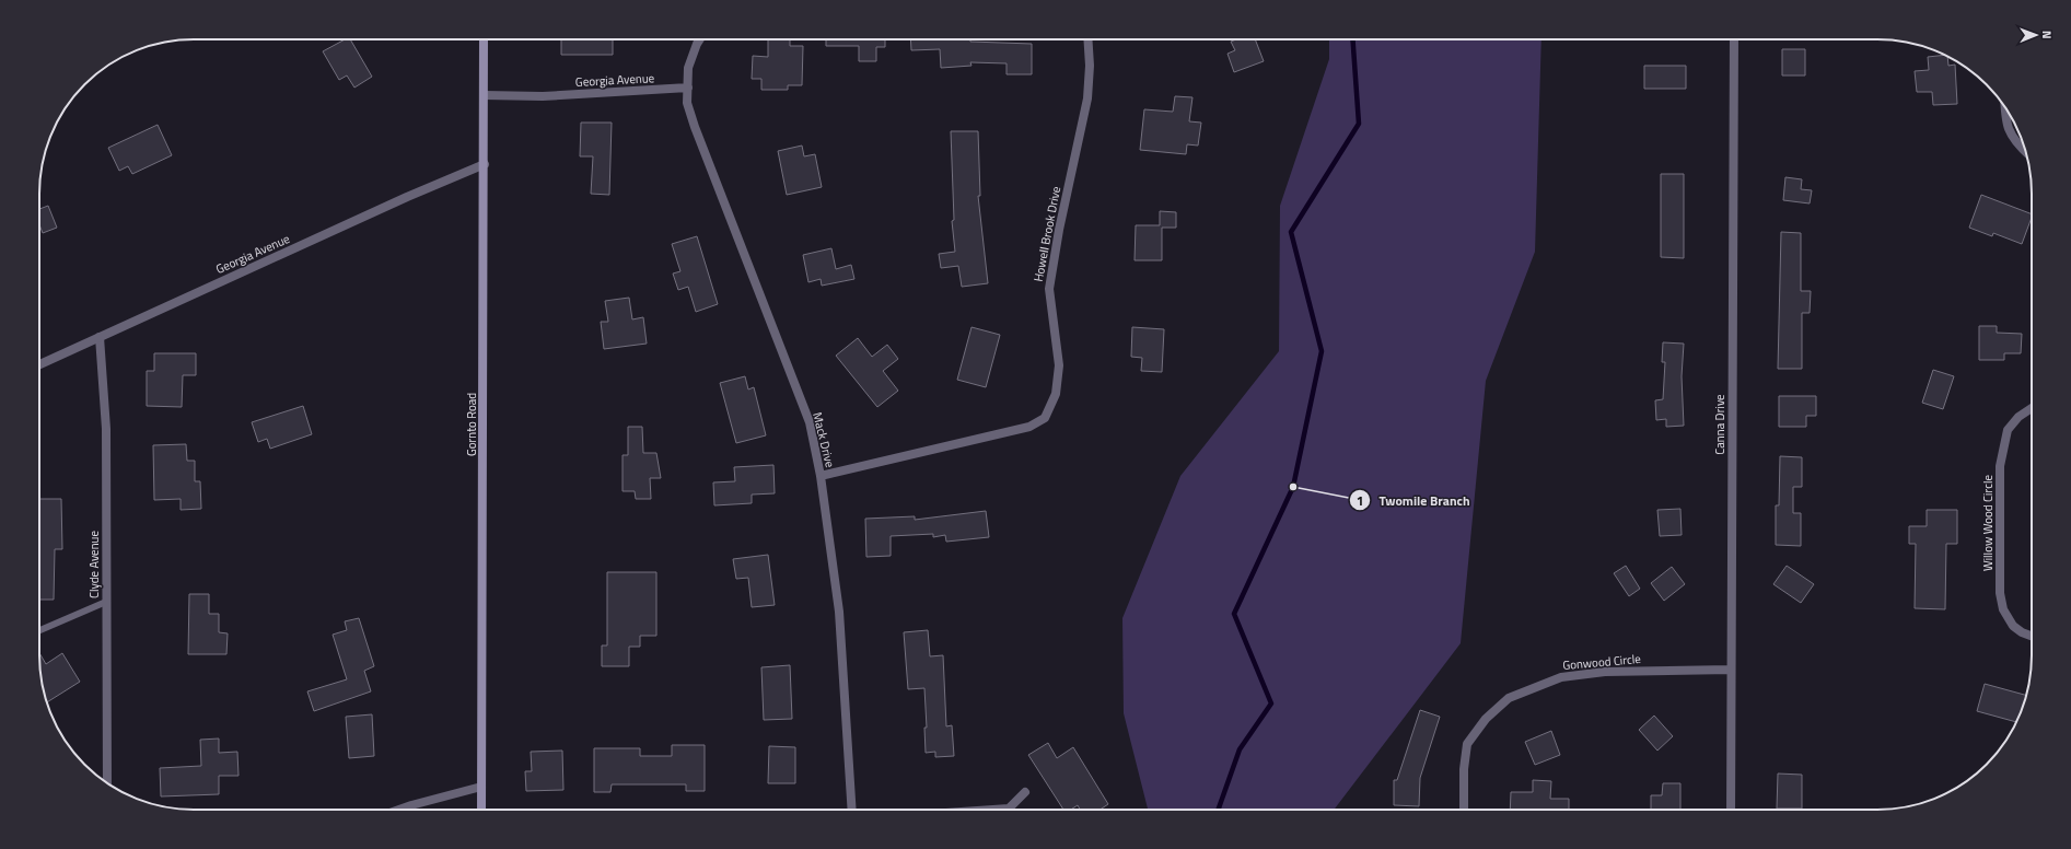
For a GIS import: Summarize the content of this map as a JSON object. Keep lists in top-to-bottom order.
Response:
{
  "streets": {
    "main road": ["Gornto Road"],
    "street": [
      "Georgia Avenue",
      "Howell Brook Drive",
      "Canna Drive",
      "Mack Drive",
      "Willow Wood Circle",
      "Clyde Avenue",
      "Gonwood Circle"
    ]
  },
  "crossings": [
    ["Georgia Avenue", "Gornto Road"],
    ["Georgia Avenue", "Mack Drive"],
    ["Georgia Avenue", "Clyde Avenue"],
    ["Howell Brook Drive", "Mack Drive"],
    ["Canna Drive", "Gonwood Circle"]
  ],
  "places": ["Twomile Branch"],
  "north": "right"
}
